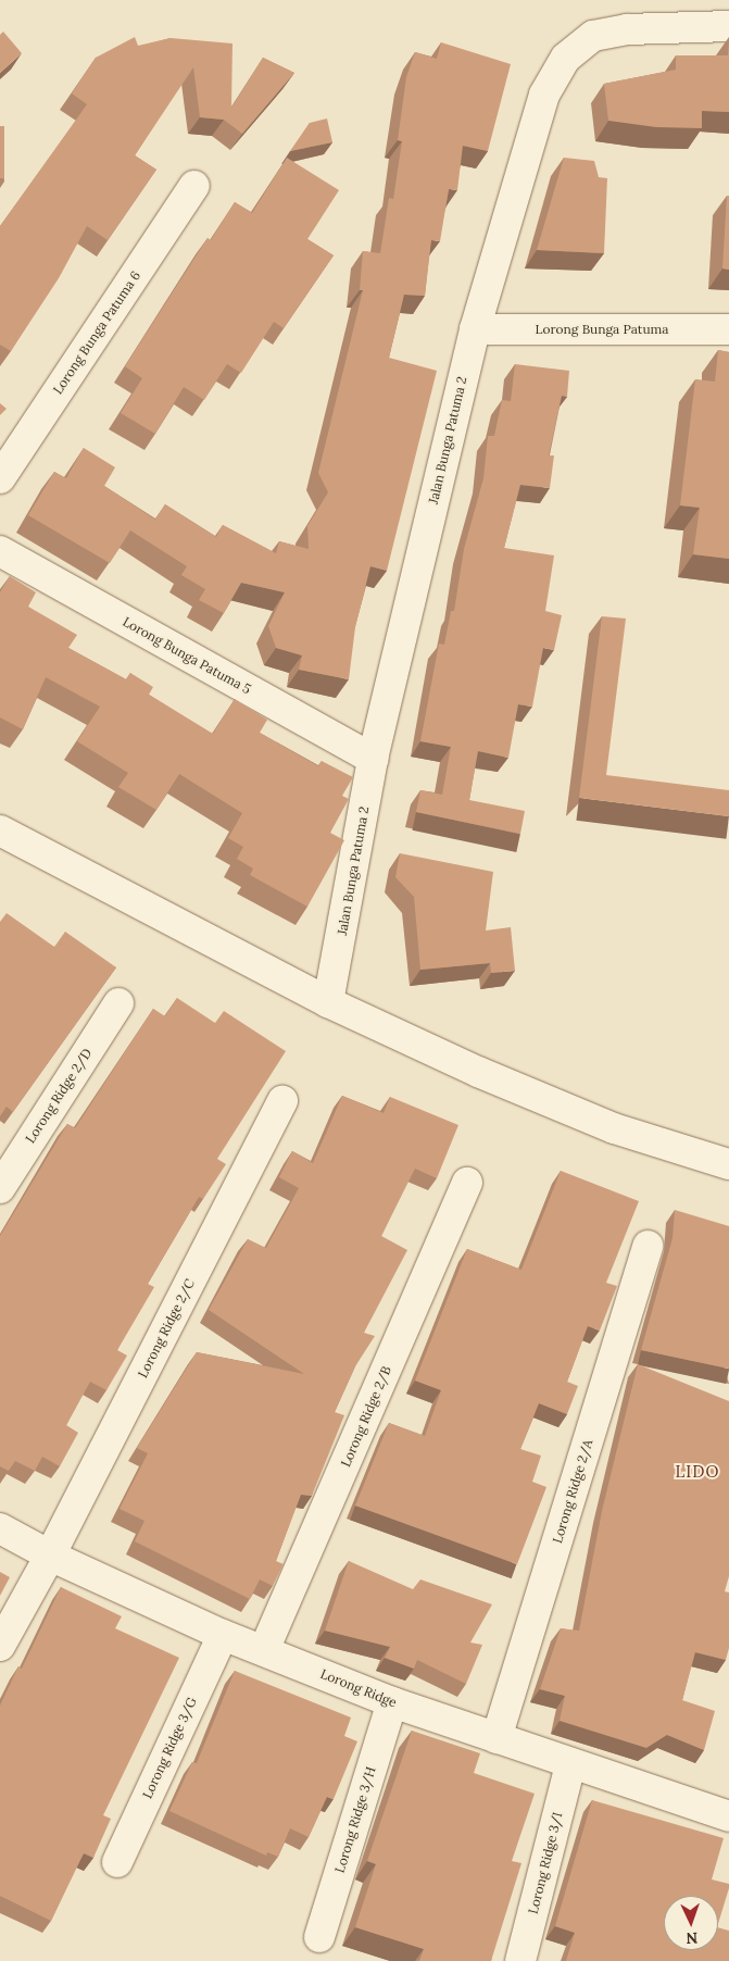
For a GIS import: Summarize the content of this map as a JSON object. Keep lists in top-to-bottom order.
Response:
{
  "streets": {
    "street": [
      "Lorong Bunga Patuma",
      "Lorong Bunga Patuma 6",
      "Jalan Bunga Patuma 2",
      "Lorong Bunga Patuma 5",
      "Lorong Ridge 2/D",
      "Lorong Ridge 2/C",
      "Lorong Ridge 2/B",
      "Lorong Ridge 2/A",
      "Lorong Ridge",
      "Lorong Ridge 3/G",
      "Lorong Ridge 3/H",
      "Lorong Ridge 3/I"
    ]
  },
  "crossings": [
    ["Lorong Bunga Patuma", "Jalan Bunga Patuma 2"],
    ["Jalan Bunga Patuma 2", "Lorong Bunga Patuma 5"],
    ["Lorong Ridge 2/C", "Lorong Ridge"],
    ["Lorong Ridge 2/B", "Lorong Ridge"],
    ["Lorong Ridge 2/A", "Lorong Ridge"],
    ["Lorong Ridge", "Lorong Ridge 3/G"],
    ["Lorong Ridge", "Lorong Ridge 3/H"],
    ["Lorong Ridge", "Lorong Ridge 3/I"]
  ],
  "districts": ["LIDO"],
  "north": "bottom"
}
